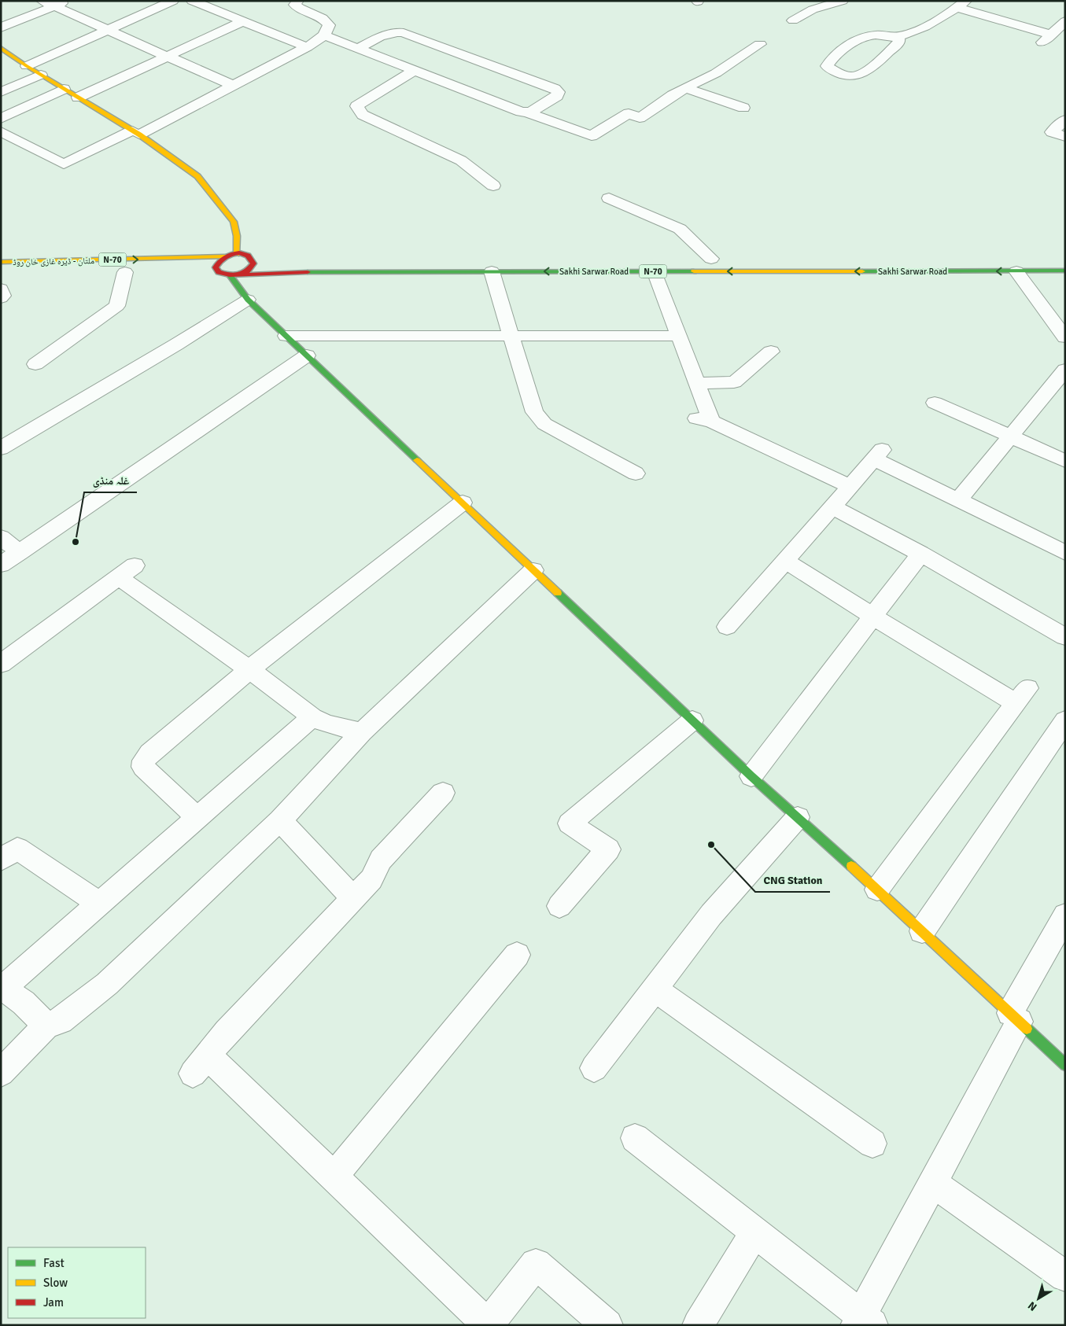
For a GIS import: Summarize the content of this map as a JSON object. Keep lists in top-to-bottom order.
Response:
{
  "streets": {
    "main road": ["N-70", "ملتان - ڈیرہ غازی خان روڈ", "Sakhi Sarwar Road"]
  },
  "crossings": [
    ["N-70", "ملتان - ڈیرہ غازی خان روڈ"],
    ["N-70", "Sakhi Sarwar Road"],
    ["ملتان - ڈیرہ غازی خان روڈ", "Sakhi Sarwar Road"]
  ],
  "one_way": ["ملتان - ڈیرہ غازی خان روڈ", "Sakhi Sarwar Road"],
  "places": ["غلہ منڈی", "CNG Station"],
  "legend": ["Fast", "Slow", "Jam"],
  "north": "bottom left"
}
